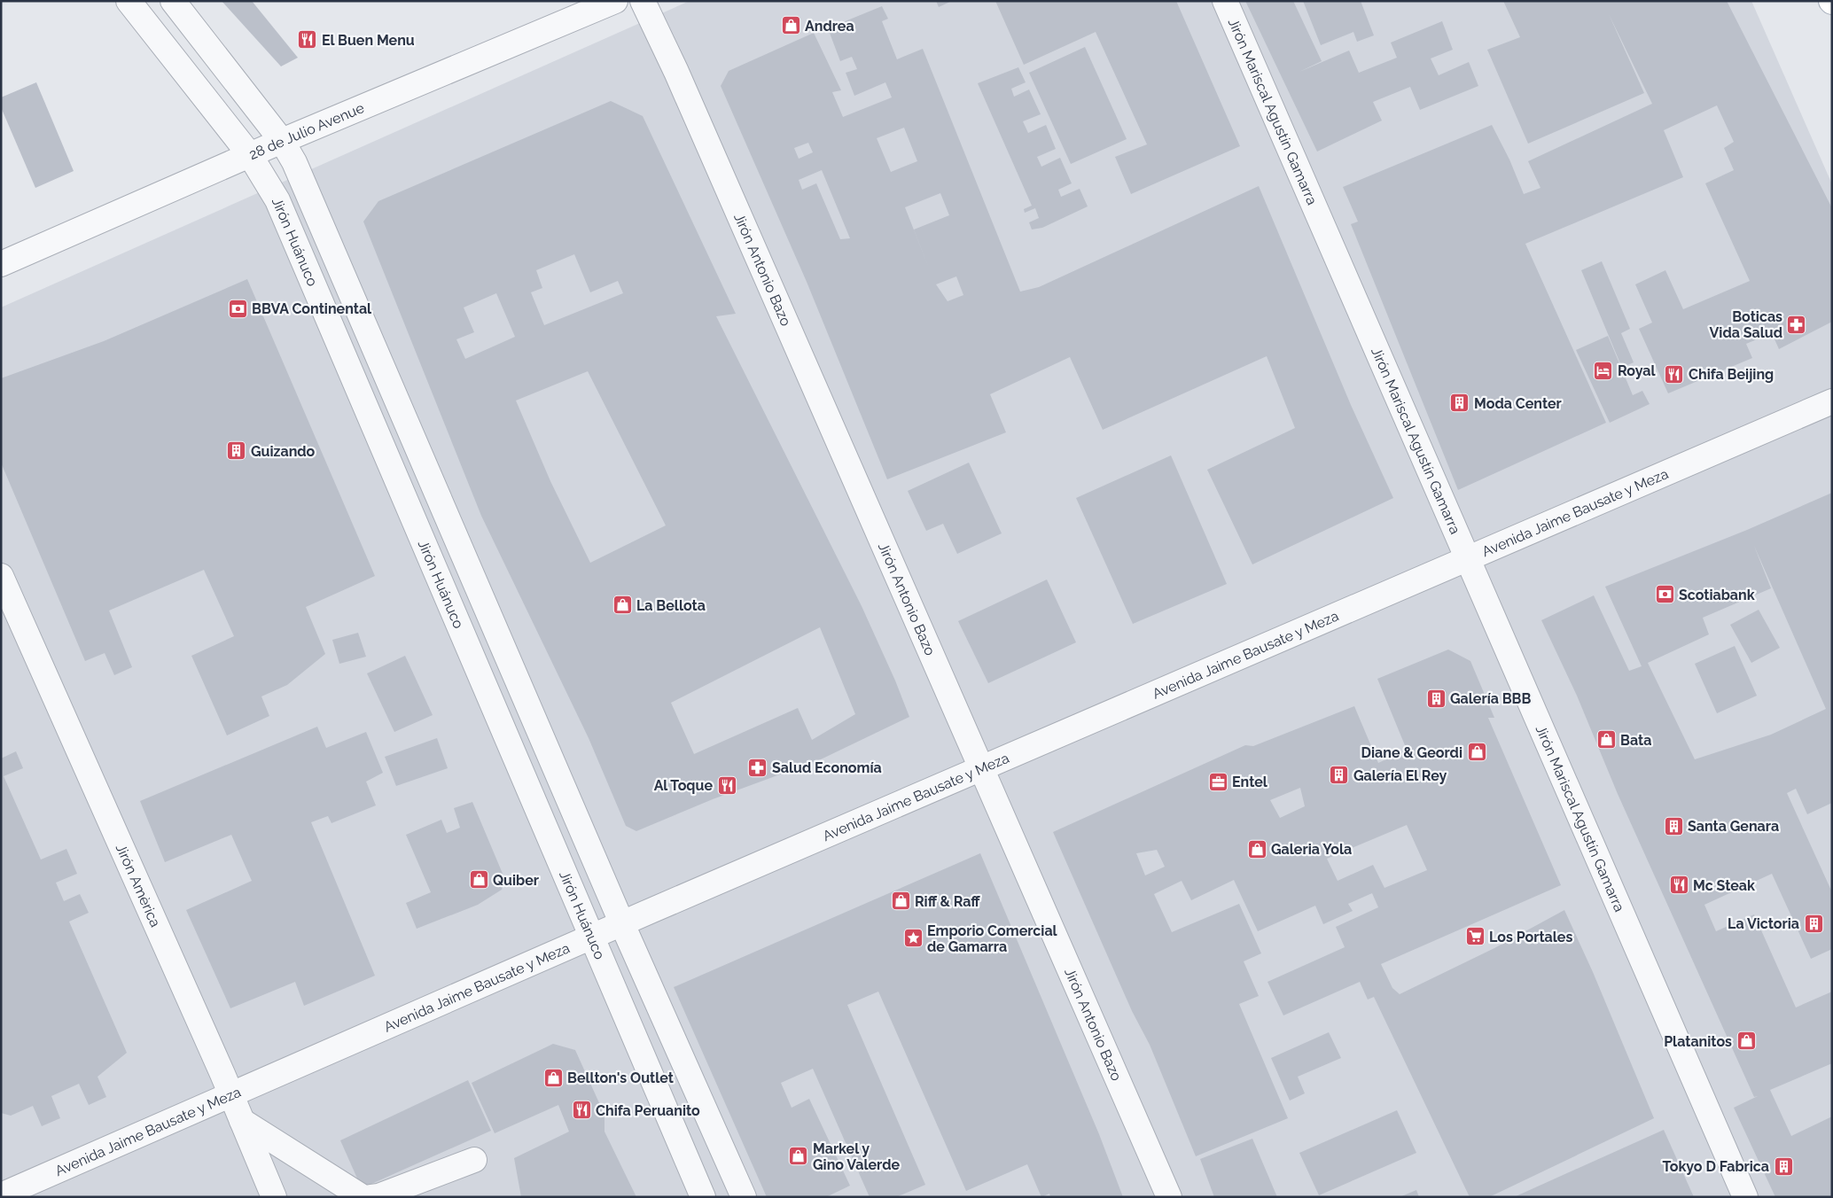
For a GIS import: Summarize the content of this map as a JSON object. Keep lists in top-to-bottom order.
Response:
{
  "streets": {
    "street": [
      "Jirón Mariscal Agustín Gamarra",
      "28 de Julio Avenue",
      "Jirón Huánuco",
      "Jirón Antonio Bazo",
      "Avenida Jaime Bausate y Meza",
      "Jirón Amèrica"
    ]
  },
  "crossings": [
    ["Jirón Mariscal Agustín Gamarra", "Avenida Jaime Bausate y Meza"],
    ["28 de Julio Avenue", "Jirón Huánuco"],
    ["Jirón Huánuco", "Avenida Jaime Bausate y Meza"],
    ["Jirón Antonio Bazo", "Avenida Jaime Bausate y Meza"],
    ["Avenida Jaime Bausate y Meza", "Jirón Amèrica"]
  ],
  "places": {
    "shop": [
      "Andrea",
      "La Bellota",
      "Bata",
      "Diane & Geordi",
      "Galeria Yola",
      "Quiber",
      "Riff & Raff",
      "Platanitos",
      "Bellton's Outlet",
      "Markel y Gino Valerde"
    ],
    "restaurant": [
      "El Buen Menu",
      "Chifa Beijing",
      "Al Toque",
      "Mc Steak",
      "Chifa Peruanito"
    ],
    "bank": ["BBVA Continental", "Scotiabank"],
    "pharmacy": ["Boticas Vida Salud", "Salud Economía"],
    "hotel": ["Royal"],
    "building": [
      "Moda Center",
      "Guizando",
      "Galería BBB",
      "Galería El Rey",
      "Santa Genara",
      "La Victoria",
      "Tokyo D Fabrica"
    ],
    "office": ["Entel"],
    "supermarket": ["Los Portales"],
    "place": ["Emporio Comercial de Gamarra"]
  }
}
